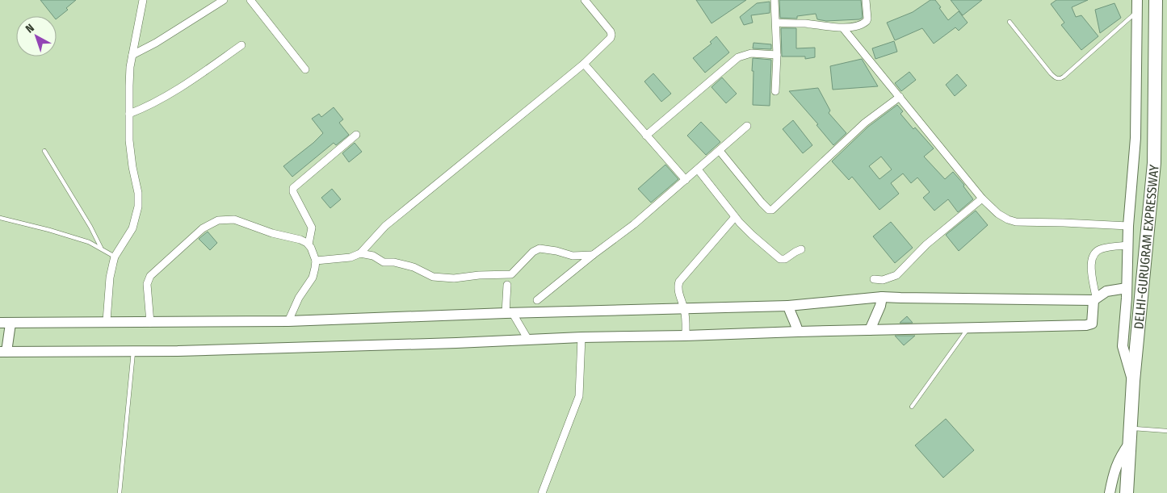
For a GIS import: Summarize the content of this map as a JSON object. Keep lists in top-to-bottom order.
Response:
{
  "streets": {
    "highway": ["DELHI-GURUGRAM EXPRESSWAY"]
  },
  "north": "top left"
}
